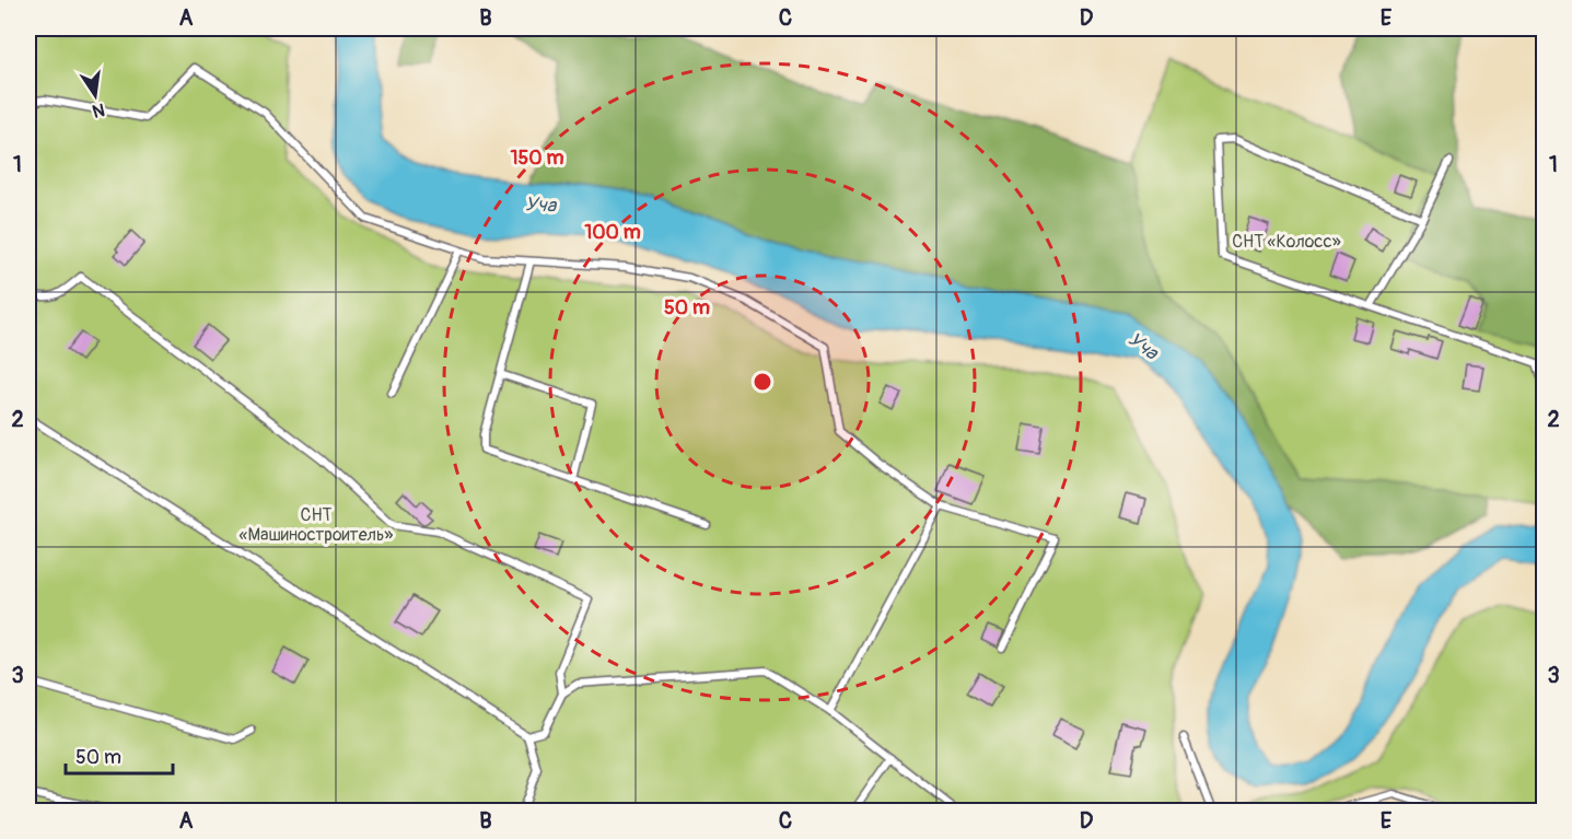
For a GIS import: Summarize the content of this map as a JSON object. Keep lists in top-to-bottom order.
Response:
{
  "water": ["Уча"],
  "parks": ["СНТ «Колосс»", "СНТ «Машиностроитель»"],
  "scale_bar": "50 m",
  "north": "bottom",
  "grid": {
    "columns": [
      "A",
      "B",
      "C",
      "D",
      "E"
    ],
    "rows": ["1", "2", "3"]
  },
  "rings": ["150 m", "100 m", "50 m"]
}
